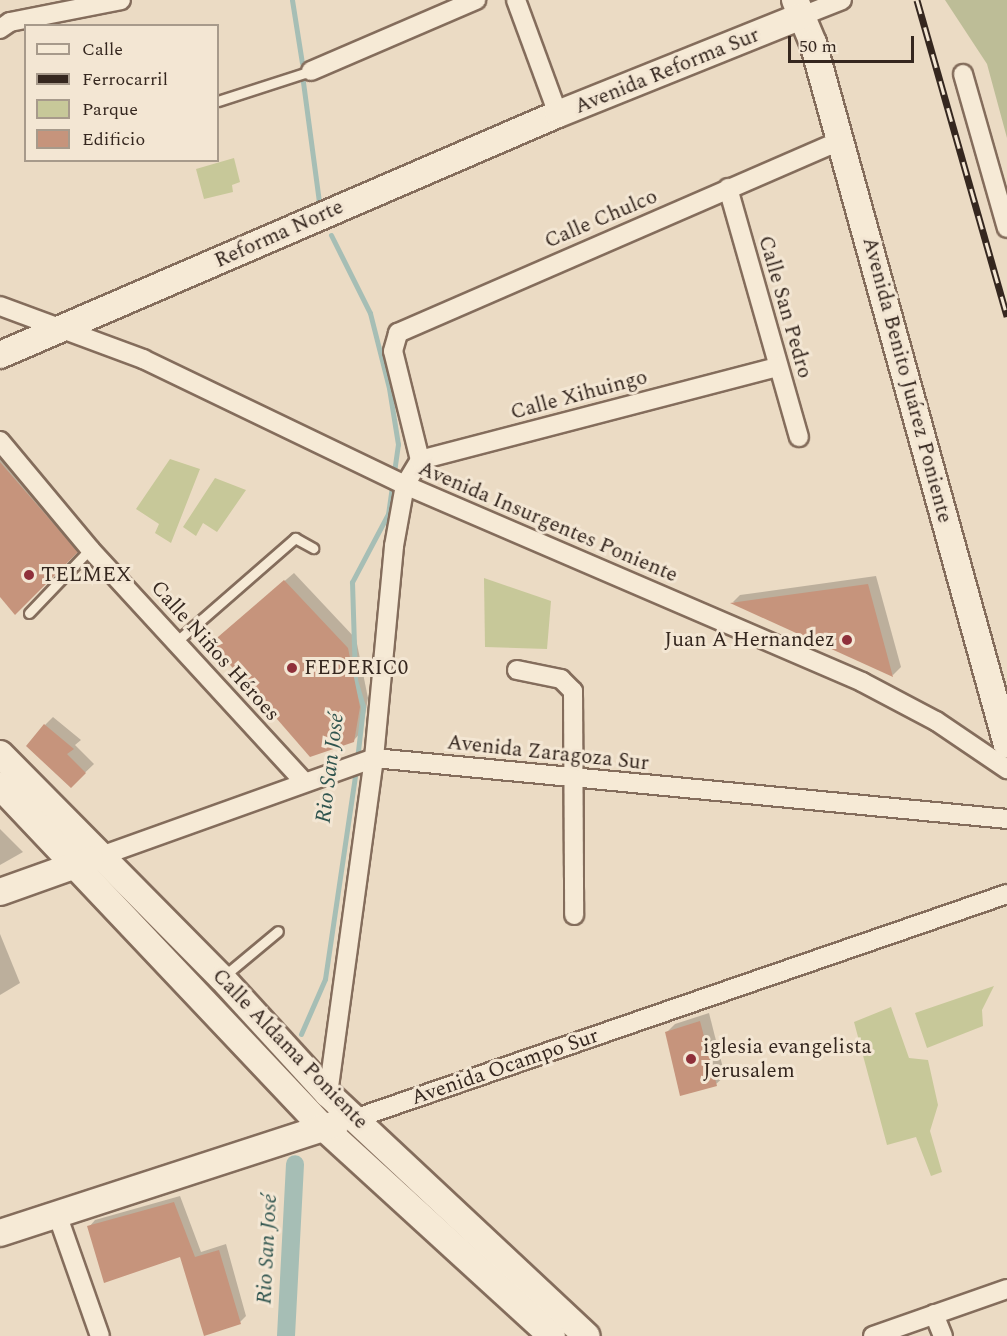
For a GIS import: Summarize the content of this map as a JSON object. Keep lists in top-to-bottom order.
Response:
{
  "streets": {
    "main road": [
      "Avenida Reforma Sur",
      "Reforma Norte",
      "Avenida Benito Juárez Poniente",
      "Calle Aldama Poniente",
      "Avenida Ocampo Sur"
    ],
    "street": [
      "Calle Chulco",
      "Calle San Pedro",
      "Calle Xihuingo",
      "Avenida Insurgentes Poniente",
      "Calle Niños Héroes",
      "Avenida Zaragoza Sur"
    ]
  },
  "crossings": [
    ["Avenida Reforma Sur", "Reforma Norte"],
    ["Avenida Reforma Sur", "Avenida Benito Juárez Poniente"],
    ["Calle Chulco", "Calle San Pedro"],
    ["Calle Chulco", "Avenida Benito Juárez Poniente"],
    ["Calle Chulco", "Calle Xihuingo"],
    ["Reforma Norte", "Avenida Insurgentes Poniente"],
    ["Calle San Pedro", "Calle Xihuingo"],
    ["Calle Niños Héroes", "Avenida Zaragoza Sur"],
    ["Avenida Zaragoza Sur", "Calle Aldama Poniente"],
    ["Calle Aldama Poniente", "Avenida Ocampo Sur"]
  ],
  "water": ["Rio San José"],
  "places": [
    "TELMEX",
    "Juan A Hernandez",
    "FEDERIC0",
    "iglesia evangelista Jerusalem"
  ],
  "legend": [
    "Calle",
    "Ferrocarril",
    "Parque",
    "Edificio"
  ],
  "scale_bar": "50 m"
}
